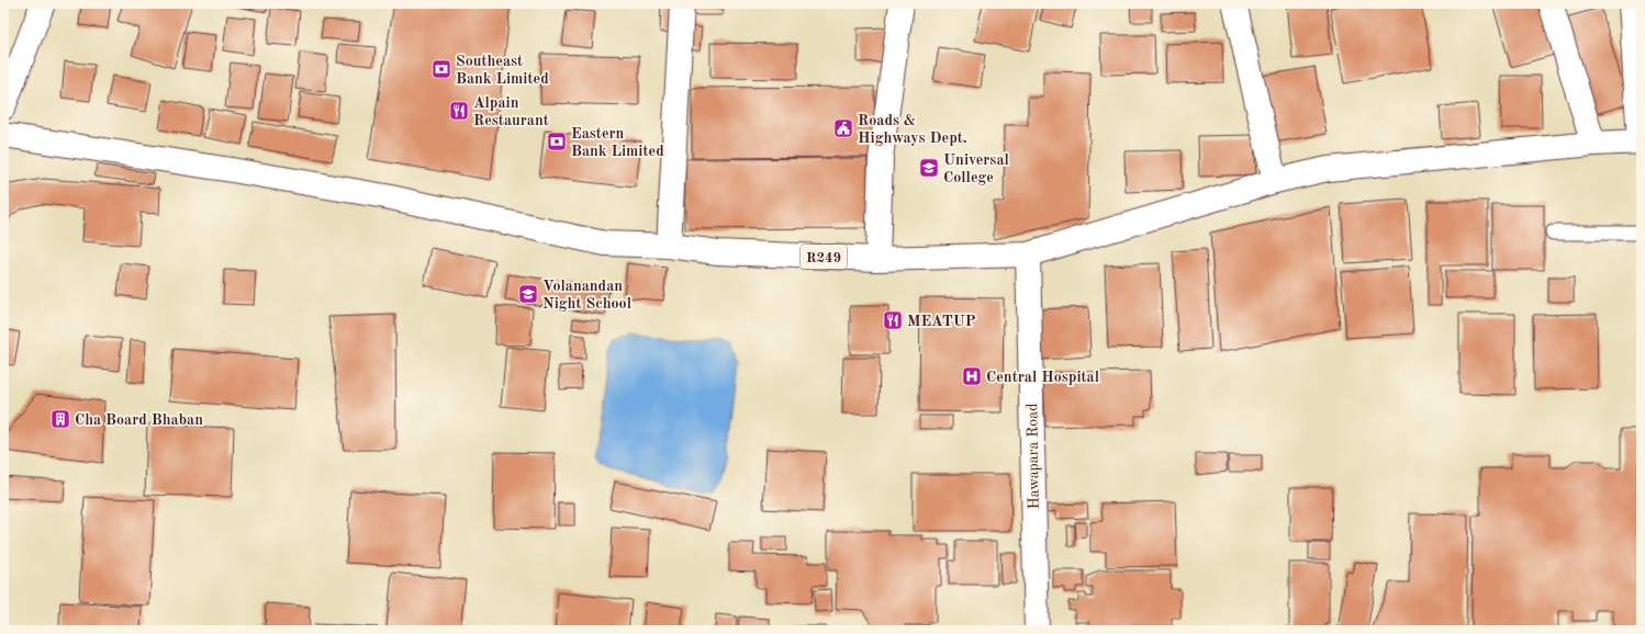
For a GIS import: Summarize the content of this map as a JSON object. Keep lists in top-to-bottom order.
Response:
{
  "streets": {
    "main road": ["R249", "Hawapara Road"]
  },
  "crossings": [
    ["R249", "Hawapara Road"]
  ],
  "places": {
    "bank": ["Southeast Bank Limited", "Eastern Bank Limited"],
    "restaurant": ["Alpain Restaurant", "MEATUP"],
    "public building": ["Roads & Highways Dept."],
    "school or university": ["Universal College", "Volanandan Night School"],
    "hospital": ["Central Hospital"],
    "building": ["Cha Board Bhaban"]
  }
}
